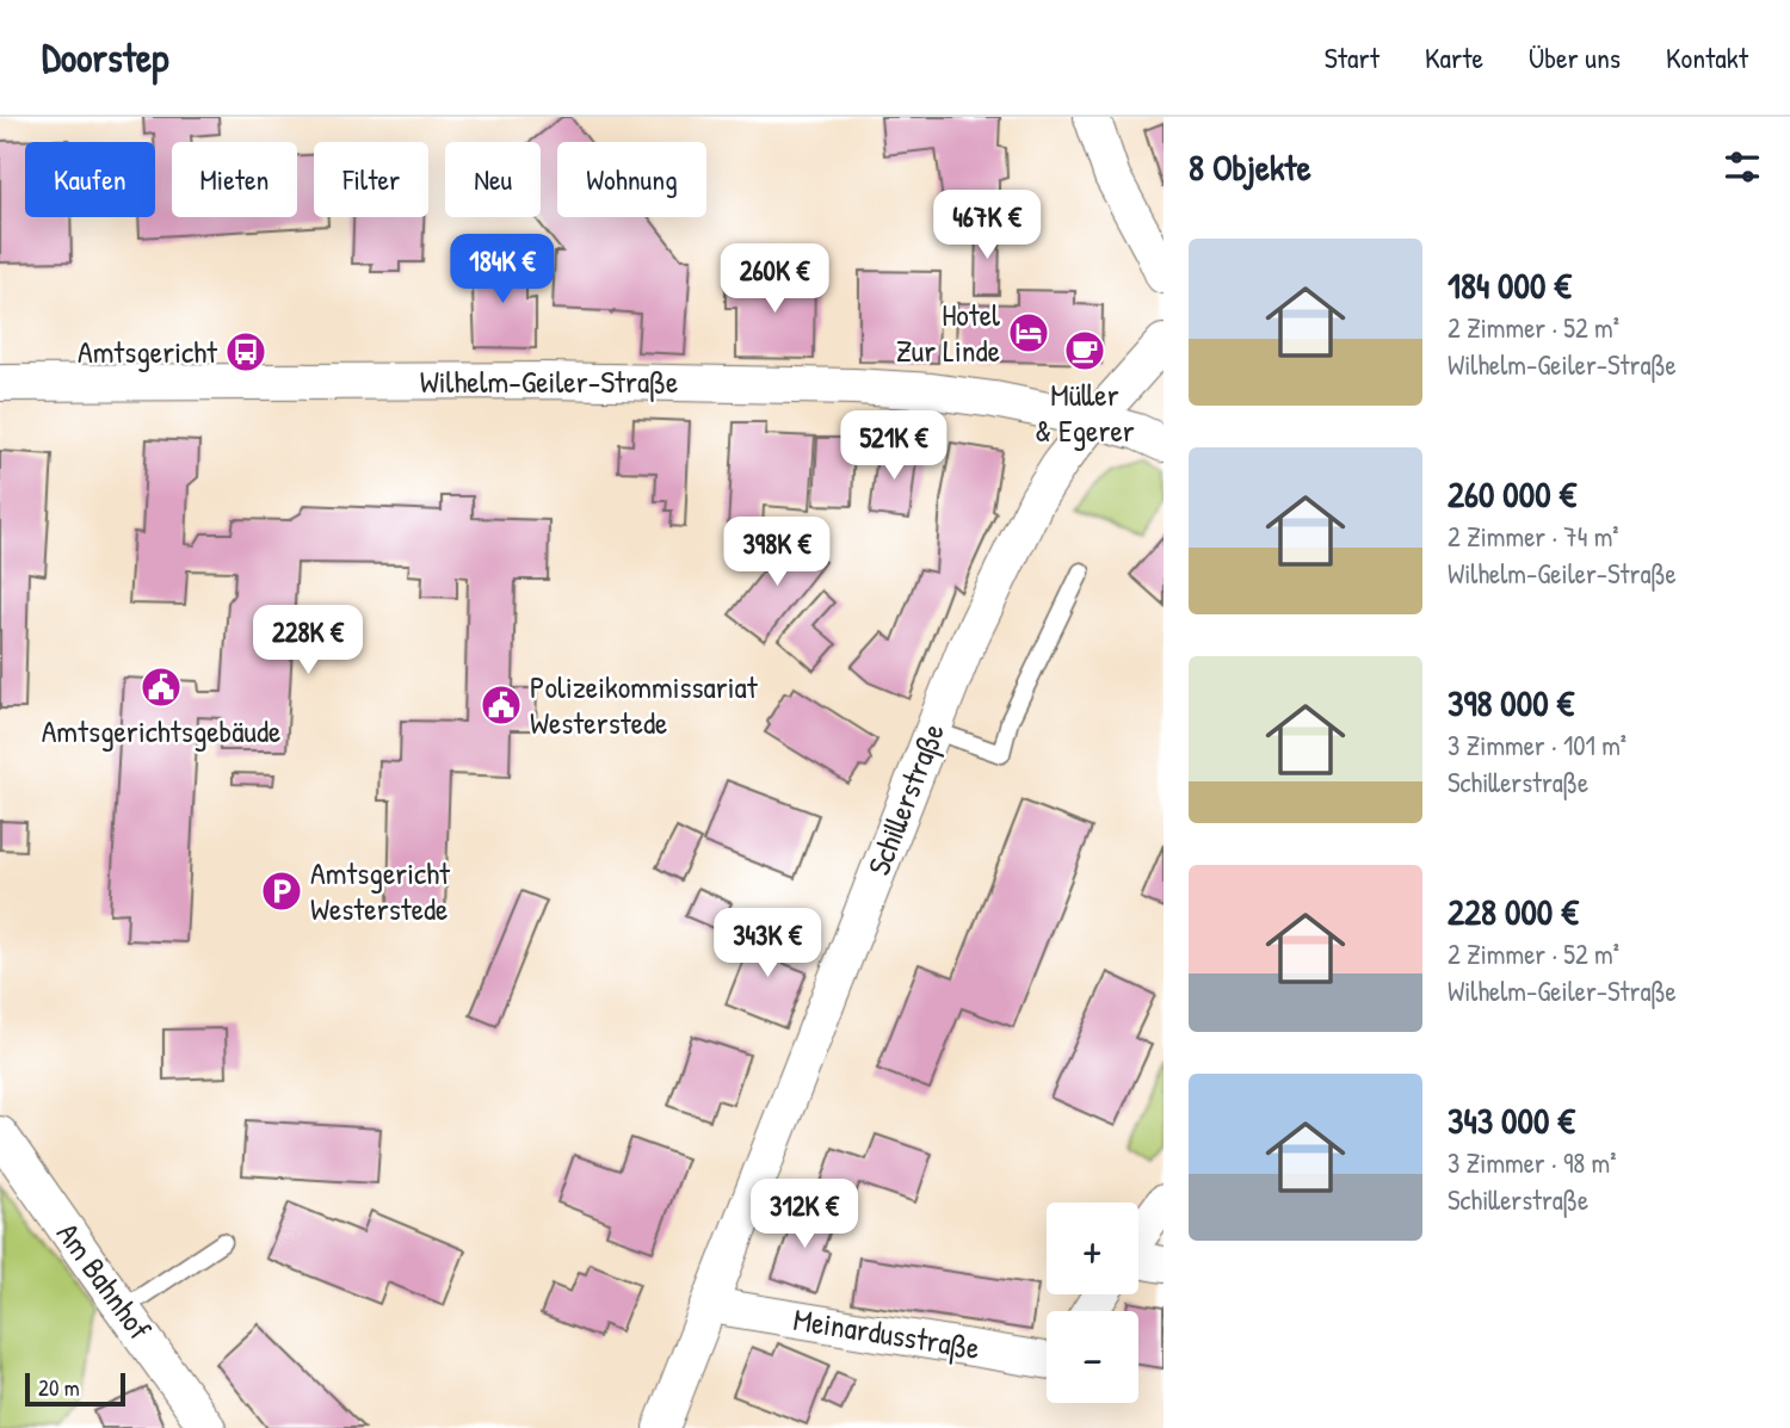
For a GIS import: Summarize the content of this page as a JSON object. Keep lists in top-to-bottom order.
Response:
{
  "streets": {
    "street": [
      "Wilhelm-Geiler-Straße",
      "Schillerstraße",
      "Am Bahnhof",
      "Meinardusstraße"
    ]
  },
  "crossings": [
    ["Wilhelm-Geiler-Straße", "Schillerstraße"],
    ["Schillerstraße", "Meinardusstraße"]
  ],
  "places": {
    "hotel": ["Hotel Zur Linde"],
    "cafe": ["Müller & Egerer"],
    "bus stop": ["Amtsgericht"],
    "public building": ["Amtsgerichtsgebäude", "Polizeikommissariat Westerstede"],
    "parking": ["Amtsgericht Westerstede"]
  },
  "scale_bar": "20 m",
  "page": {
    "header": "Doorstep",
    "nav": [
      "Start",
      "Karte",
      "Über uns",
      "Kontakt"
    ],
    "heading": "8 Objekte",
    "chip": [
      "Kaufen",
      "Mieten",
      "Filter",
      "Neu",
      "Wohnung"
    ],
    "price": [
      "467K €",
      "184K €",
      "260K €",
      "521K €",
      "398K €",
      "228K €",
      "343K €",
      "312K €"
    ],
    "list": [
      {
        "name": "184 000 €",
        "note": "2 Zimmer · 52 m² · Wilhelm-Geiler-Straße"
      },
      {
        "name": "260 000 €",
        "note": "2 Zimmer · 74 m² · Wilhelm-Geiler-Straße"
      },
      {
        "name": "398 000 €",
        "note": "3 Zimmer · 101 m² · Schillerstraße"
      },
      {
        "name": "228 000 €",
        "note": "2 Zimmer · 52 m² · Wilhelm-Geiler-Straße"
      },
      {
        "name": "343 000 €",
        "note": "3 Zimmer · 98 m² · Schillerstraße"
      }
    ],
    "map_buttons": ["+", "−"],
    "scale": "20 m"
  }
}
